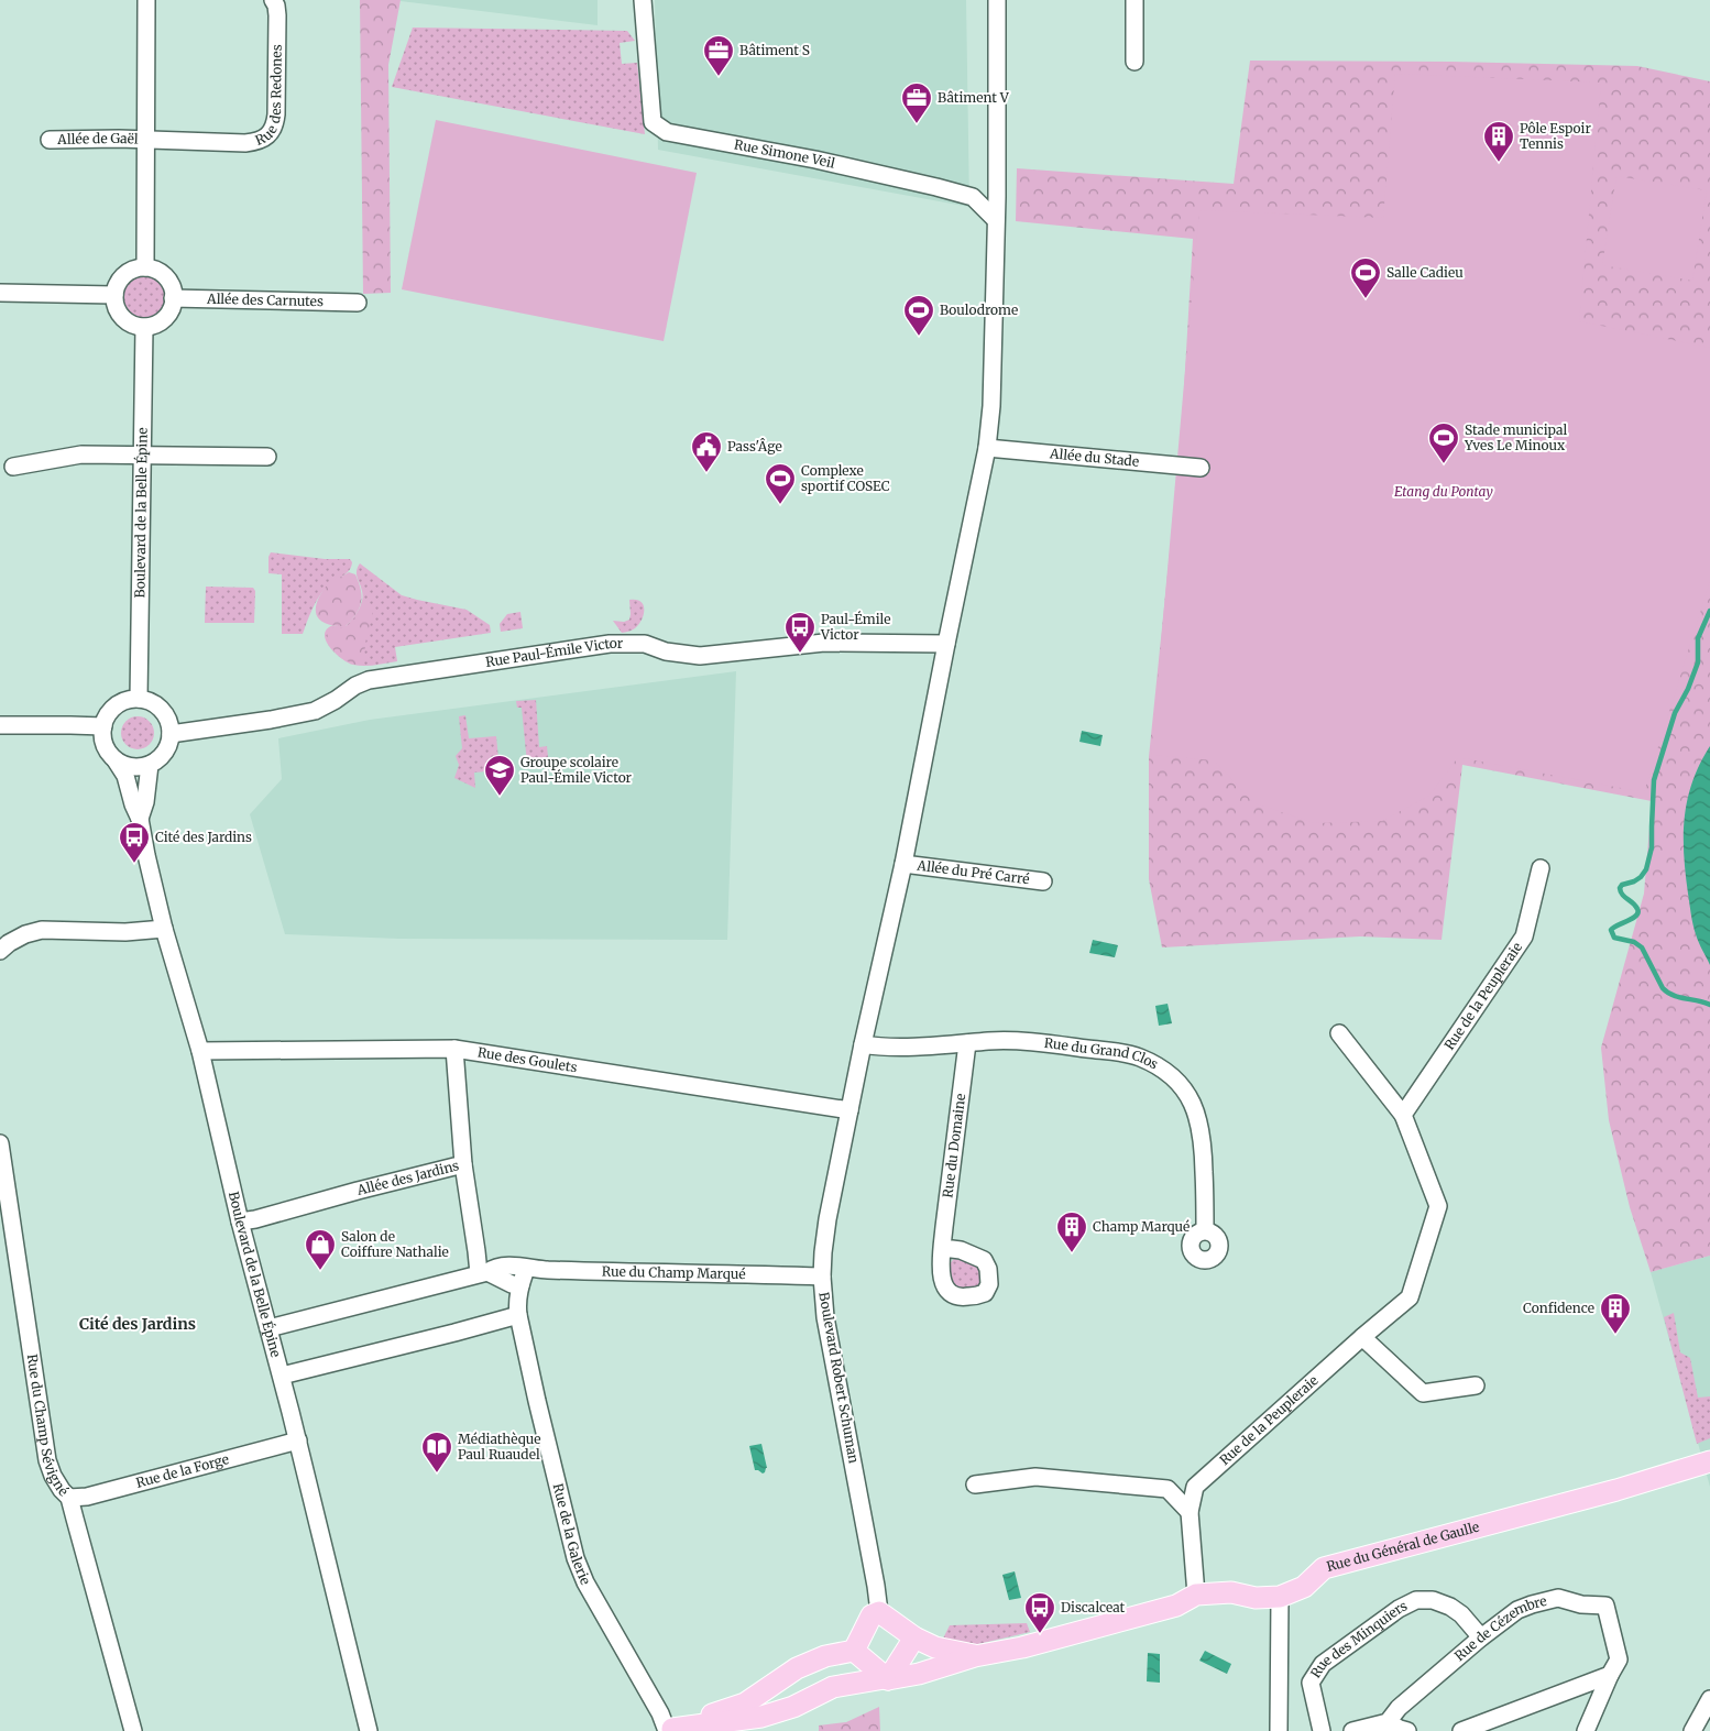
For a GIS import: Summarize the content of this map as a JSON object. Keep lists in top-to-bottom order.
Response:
{
  "streets": {
    "main road": ["Rue du Général de Gaulle"],
    "street": [
      "Rue des Redones",
      "Allée de Gaël",
      "Rue Simone Veil",
      "Allée des Carnutes",
      "Allée du Stade",
      "Boulevard de la Belle Épine",
      "Rue Paul-Émile Victor",
      "Allée du Pré Carré",
      "Rue de la Peupleraie",
      "Rue du Grand Clos",
      "Rue des Goulets",
      "Rue du Domaine",
      "Allée des Jardins",
      "Rue du Champ Marqué",
      "Boulevard Robert Schuman",
      "Rue du Champ Sévigné",
      "Rue de la Forge",
      "Rue de la Galerie",
      "Rue de Cézembre",
      "Rue des Minquiers"
    ]
  },
  "crossings": [
    ["Rue des Redones", "Allée de Gaël"],
    ["Rue Simone Veil", "Boulevard Robert Schuman"],
    ["Allée des Carnutes", "Boulevard de la Belle Épine"],
    ["Allée du Stade", "Boulevard Robert Schuman"],
    ["Boulevard de la Belle Épine", "Rue Paul-Émile Victor"],
    ["Boulevard de la Belle Épine", "Rue des Goulets"],
    ["Boulevard de la Belle Épine", "Allée des Jardins"],
    ["Boulevard de la Belle Épine", "Rue du Champ Marqué"],
    ["Boulevard de la Belle Épine", "Rue de la Forge"],
    ["Rue Paul-Émile Victor", "Boulevard Robert Schuman"],
    ["Allée du Pré Carré", "Boulevard Robert Schuman"],
    ["Rue de la Peupleraie", "Rue du Général de Gaulle"],
    ["Rue du Grand Clos", "Rue du Domaine"],
    ["Rue du Grand Clos", "Boulevard Robert Schuman"],
    ["Rue des Goulets", "Allée des Jardins"],
    ["Rue des Goulets", "Boulevard Robert Schuman"],
    ["Rue du Champ Marqué", "Boulevard Robert Schuman"],
    ["Boulevard Robert Schuman", "Rue du Général de Gaulle"],
    ["Rue du Champ Sévigné", "Rue de la Forge"],
    ["Rue de la Galerie", "Rue du Général de Gaulle"],
    ["Rue de Cézembre", "Rue des Minquiers"]
  ],
  "districts": ["Cité des Jardins"],
  "parks": ["Etang du Pontay"],
  "places": {
    "office": ["Bâtiment S", "Bâtiment V"],
    "building": ["Pôle Espoir Tennis", "Champ Marqué", "Confidence"],
    "sports": [
      "Salle Cadieu",
      "Boulodrome",
      "Stade municipal Yves Le Minoux",
      "Complexe sportif COSEC"
    ],
    "public building": ["Pass'Âge"],
    "bus stop": ["Paul-Émile Victor", "Cité des Jardins", "Discalceat"],
    "school or university": ["Groupe scolaire Paul-Émile Victor"],
    "shop": ["Salon de Coiffure Nathalie"],
    "library": ["Médiathèque Paul Ruaudel"]
  }
}
